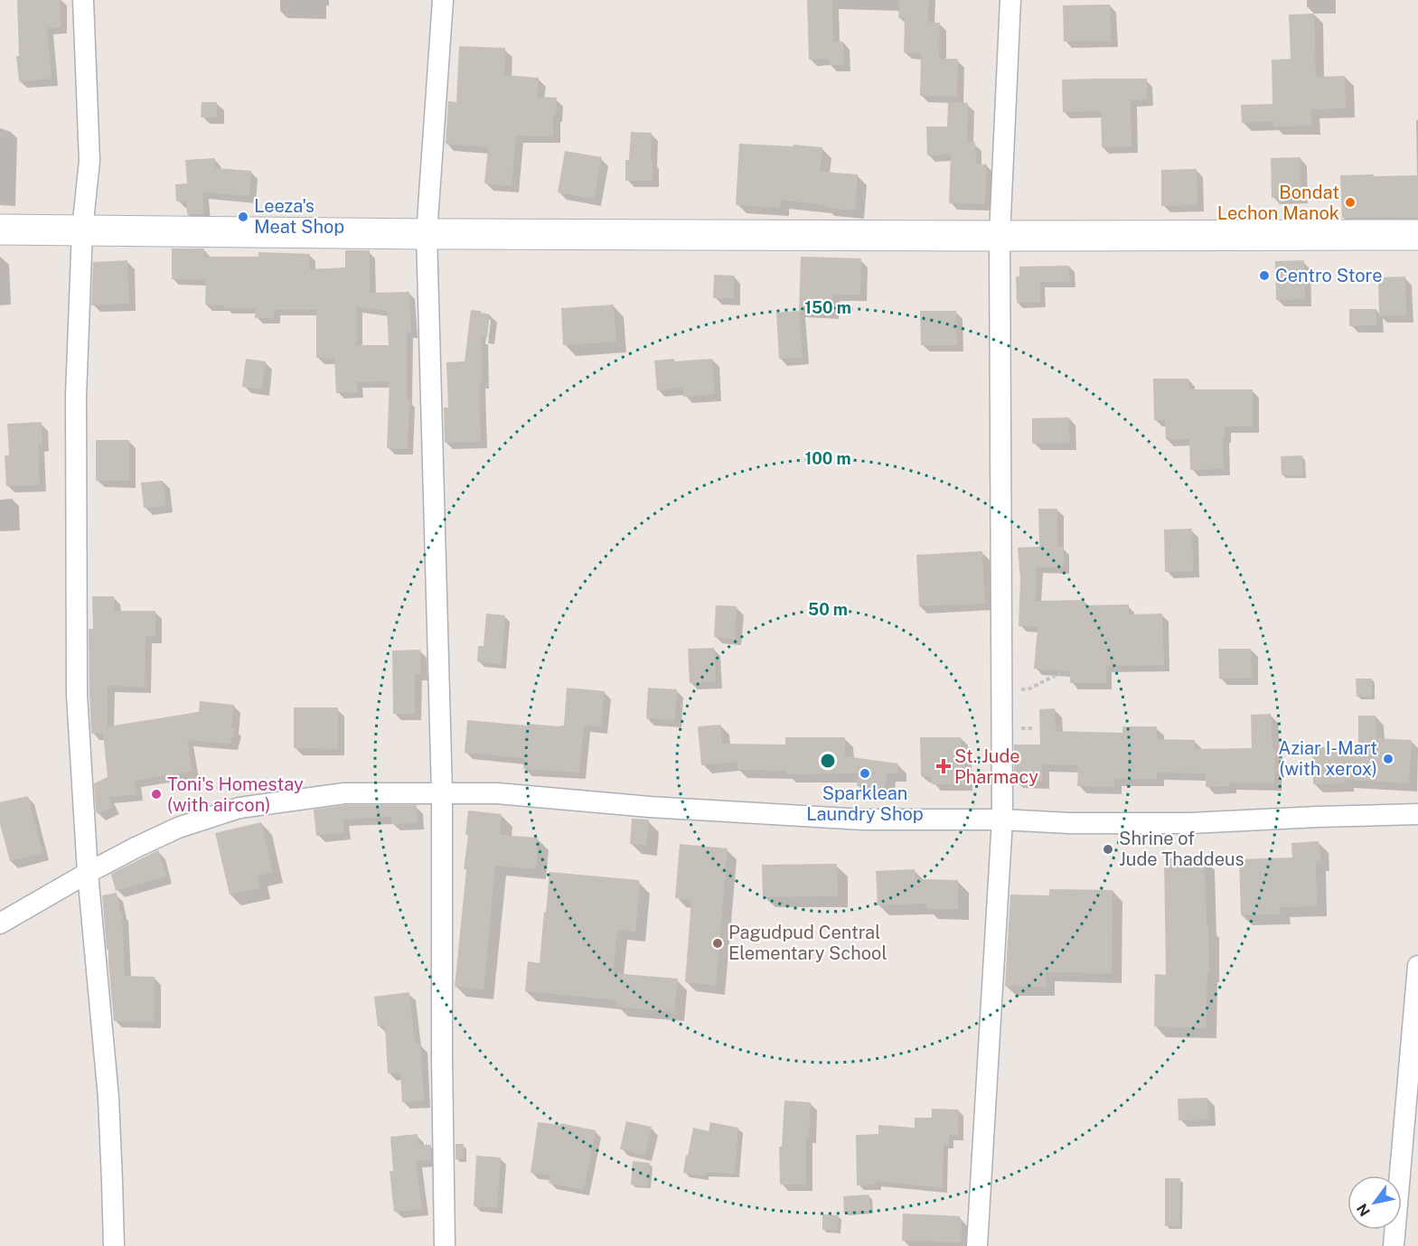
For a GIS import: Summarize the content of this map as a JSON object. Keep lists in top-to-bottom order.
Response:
{
  "places": {
    "other": [
      "Bondat Lechon Manok",
      "Leeza's Meat Shop",
      "Centro Store",
      "Aziar I-Mart (with xerox)",
      "Sparklean Laundry Shop",
      "Toni's Homestay (with aircon)",
      "Shrine of Jude Thaddeus",
      "Pagudpud Central Elementary School"
    ],
    "health": ["St. Jude Pharmacy"]
  },
  "north": "bottom left",
  "rings": ["150 m", "100 m", "50 m"]
}
